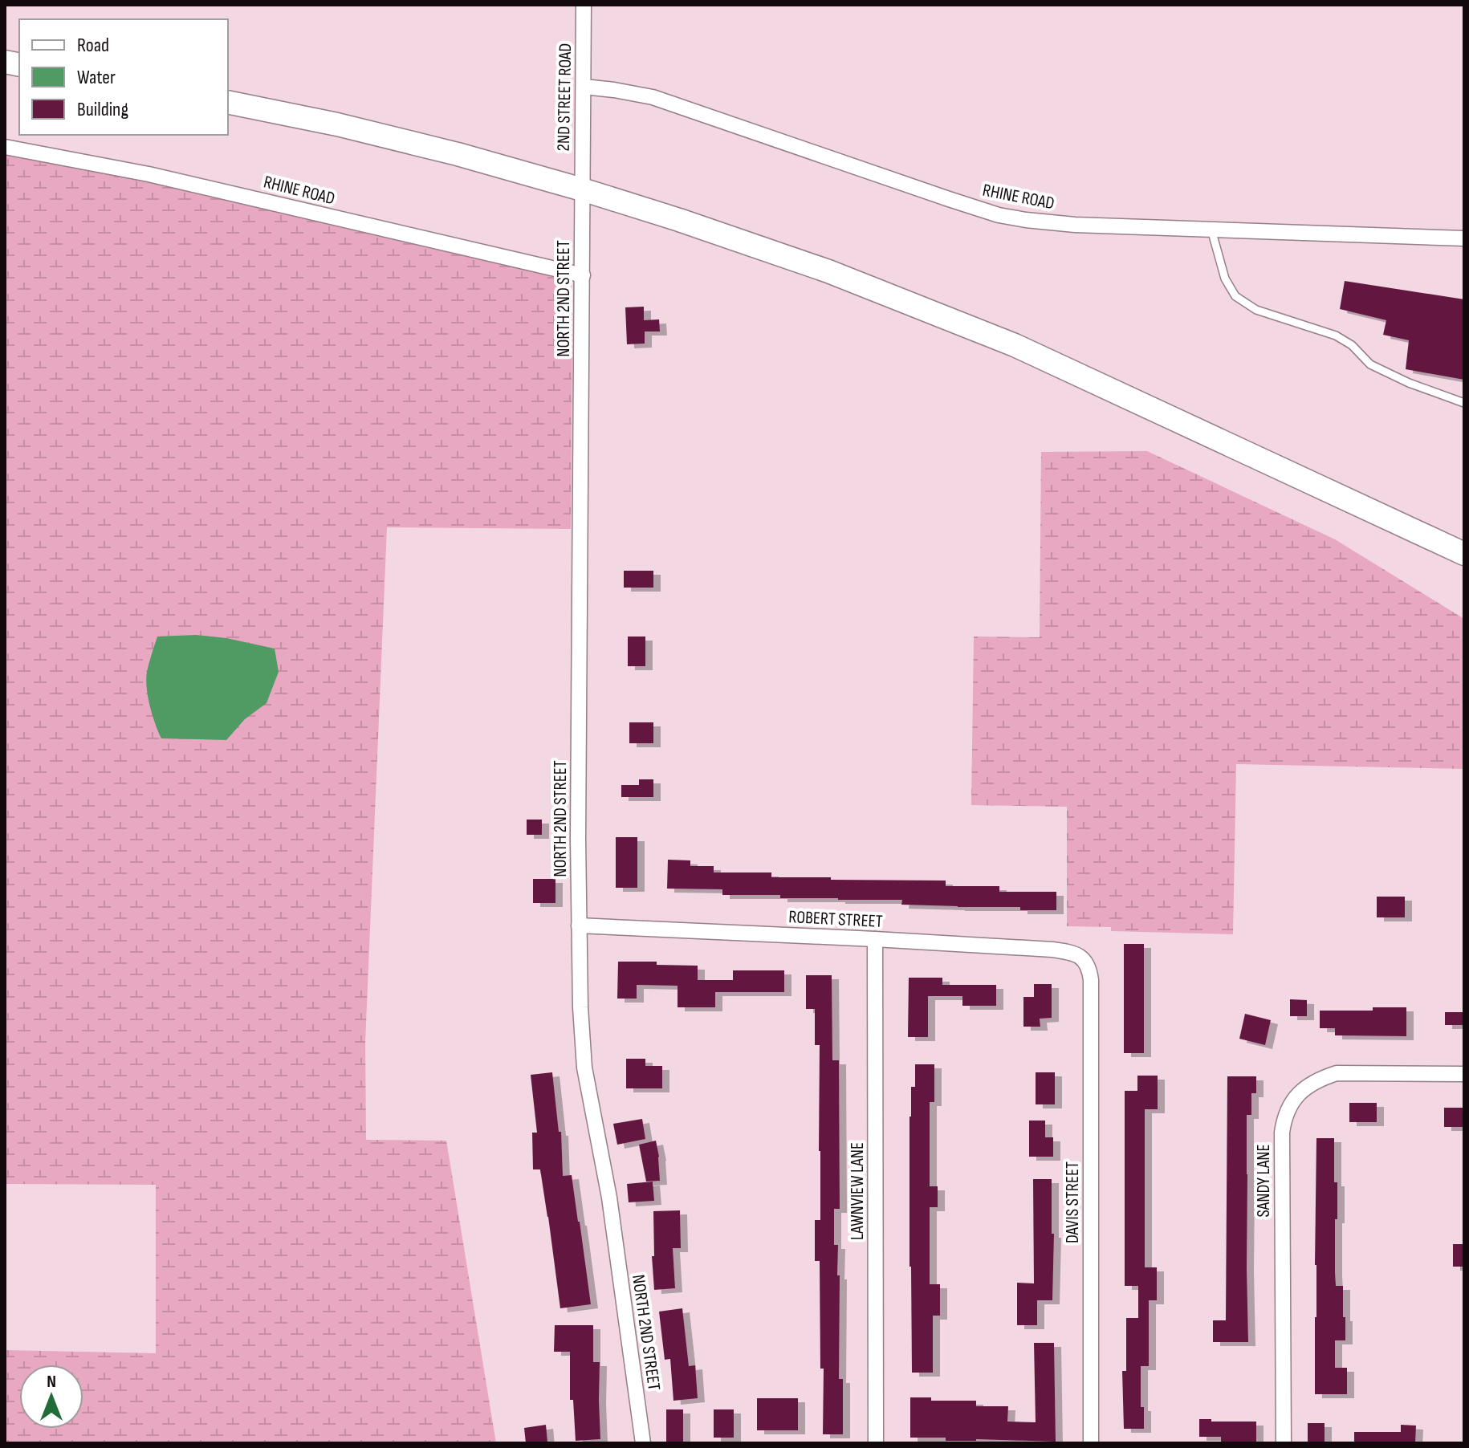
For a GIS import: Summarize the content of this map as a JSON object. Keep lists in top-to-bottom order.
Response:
{
  "streets": {
    "street": [
      "2ND STREET ROAD",
      "RHINE ROAD",
      "NORTH 2ND STREET",
      "ROBERT STREET",
      "SANDY LANE",
      "LAWNVIEW LANE",
      "DAVIS STREET"
    ]
  },
  "crossings": [
    ["2ND STREET ROAD", "RHINE ROAD"],
    ["2ND STREET ROAD", "NORTH 2ND STREET"],
    ["RHINE ROAD", "NORTH 2ND STREET"],
    ["NORTH 2ND STREET", "ROBERT STREET"],
    ["ROBERT STREET", "LAWNVIEW LANE"],
    ["ROBERT STREET", "DAVIS STREET"]
  ],
  "legend": ["Road", "Water", "Building"],
  "north": "top"
}
